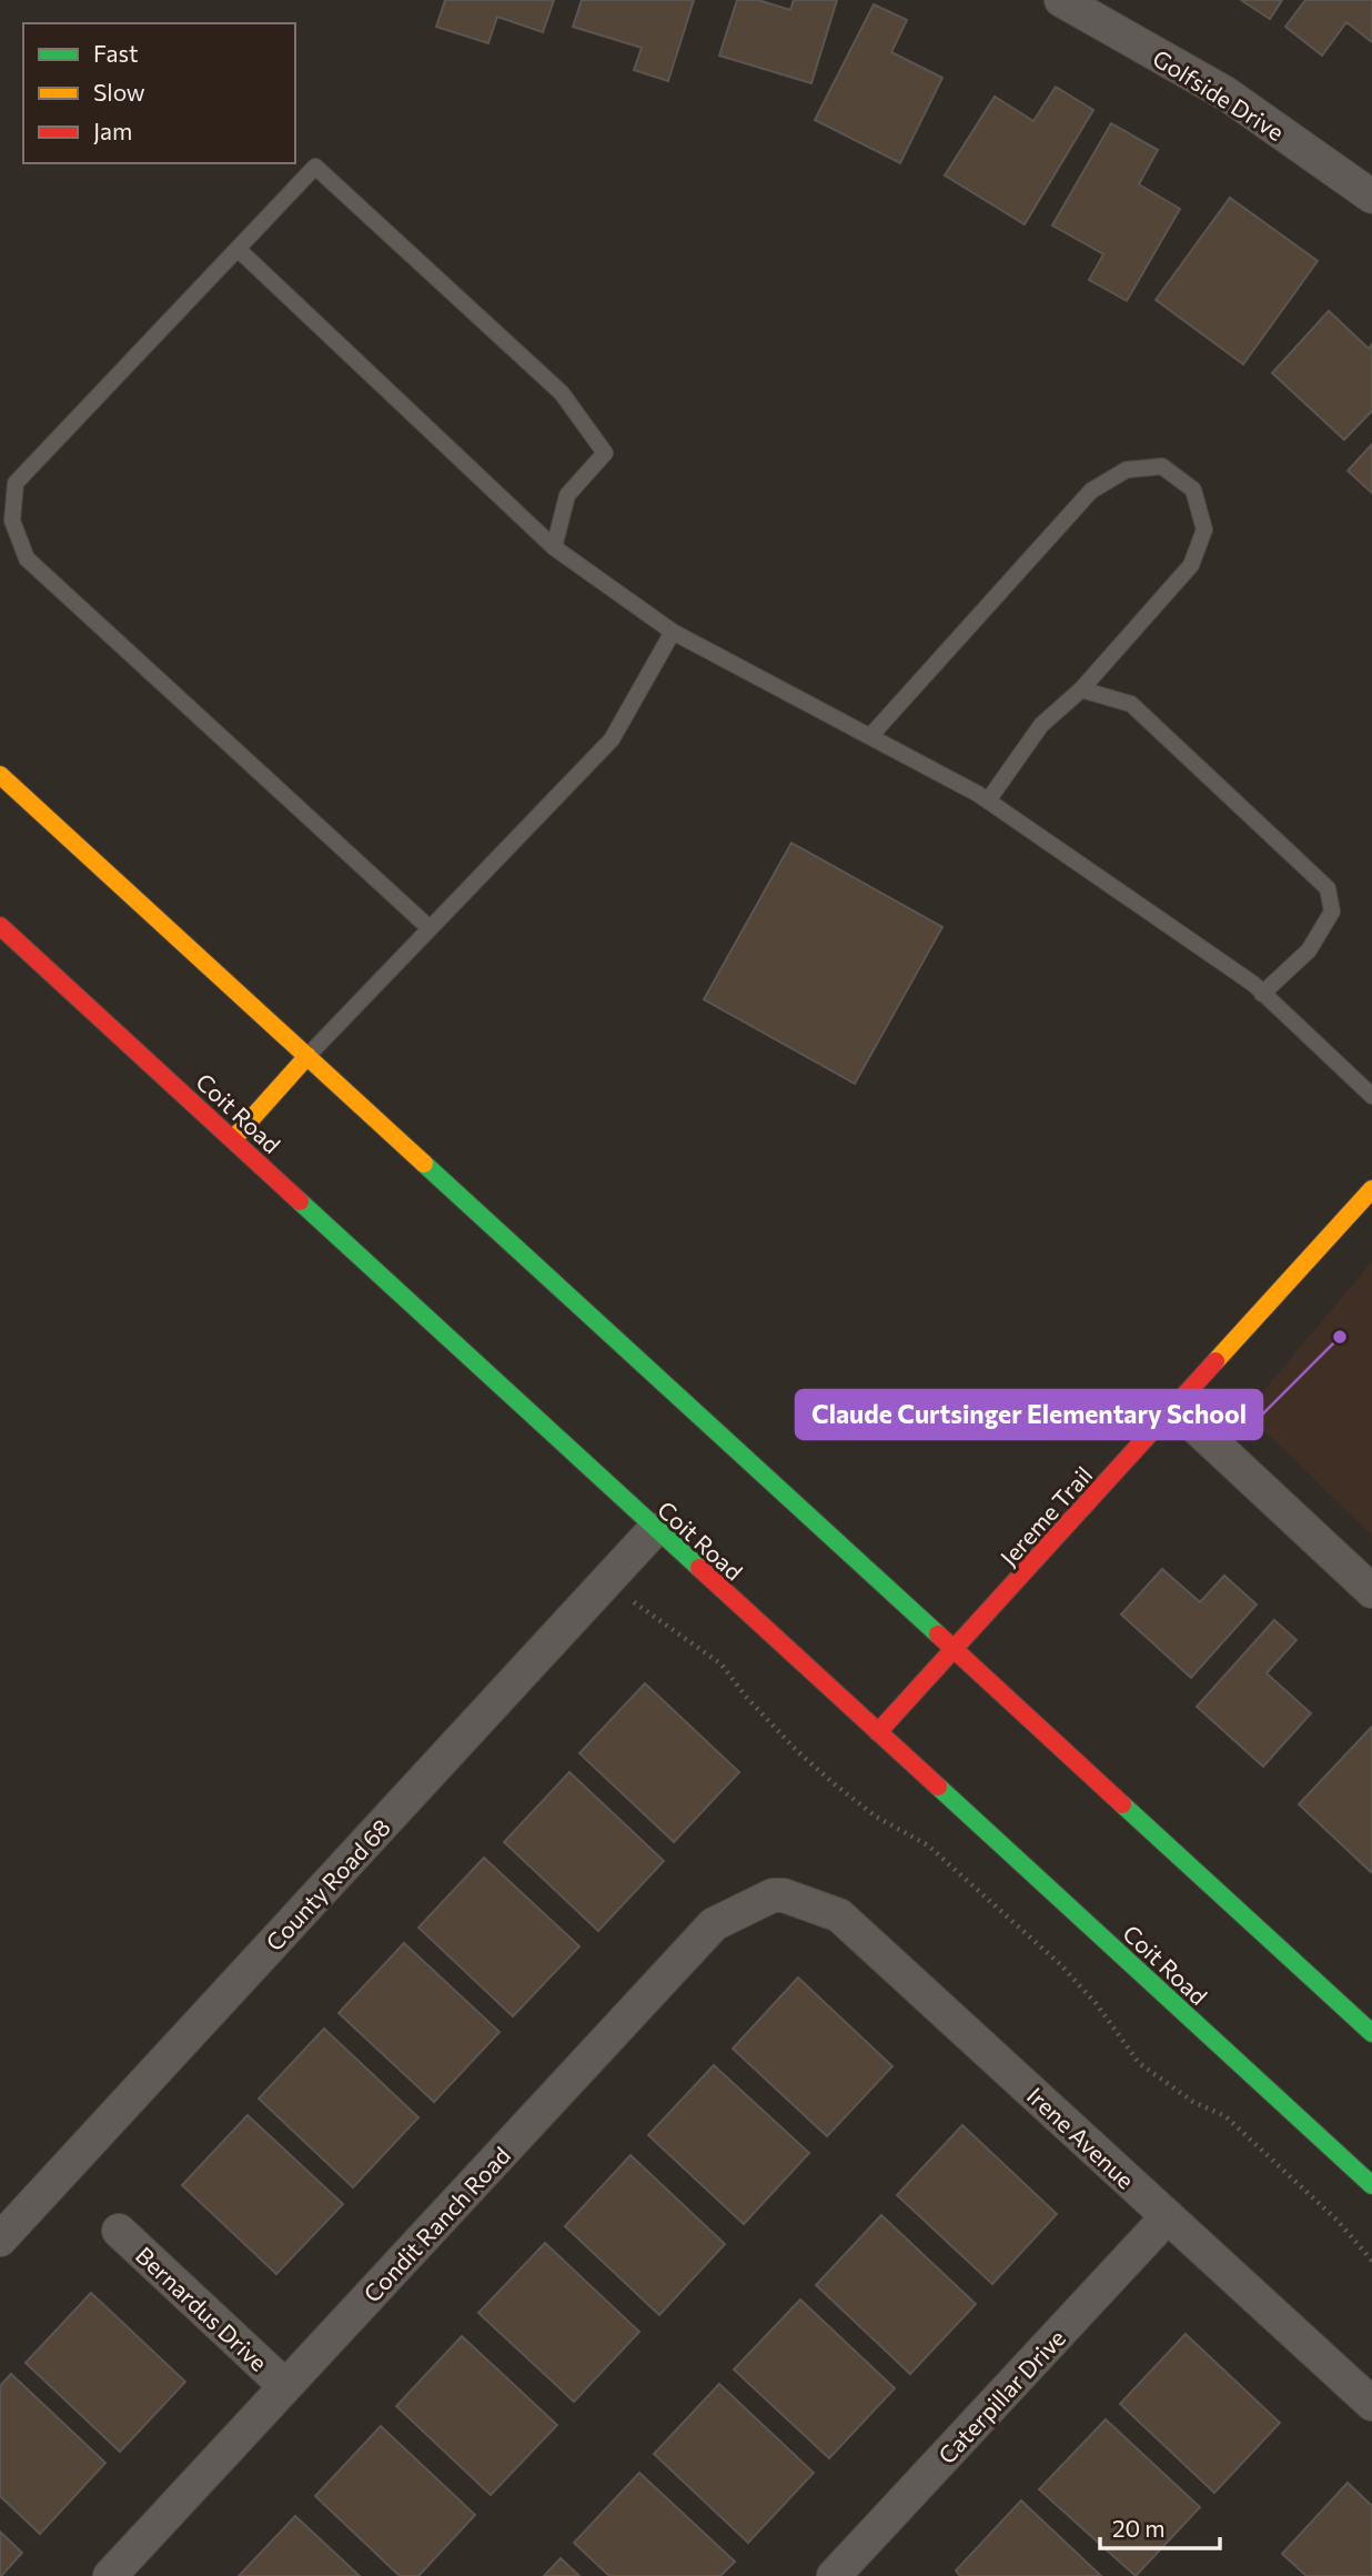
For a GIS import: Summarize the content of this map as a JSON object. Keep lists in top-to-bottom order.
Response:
{
  "streets": {
    "main road": ["Coit Road", "Jereme Trail"],
    "street": [
      "Golfside Drive",
      "County Road 68",
      "Irene Avenue",
      "Condit Ranch Road",
      "Bernardus Drive",
      "Caterpillar Drive"
    ]
  },
  "crossings": [
    ["Coit Road", "Jereme Trail"],
    ["Coit Road", "County Road 68"],
    ["Irene Avenue", "Condit Ranch Road"],
    ["Irene Avenue", "Caterpillar Drive"],
    ["Condit Ranch Road", "Bernardus Drive"]
  ],
  "places": ["Claude Curtsinger Elementary School"],
  "legend": ["Fast", "Slow", "Jam"],
  "scale_bar": "20 m"
}
